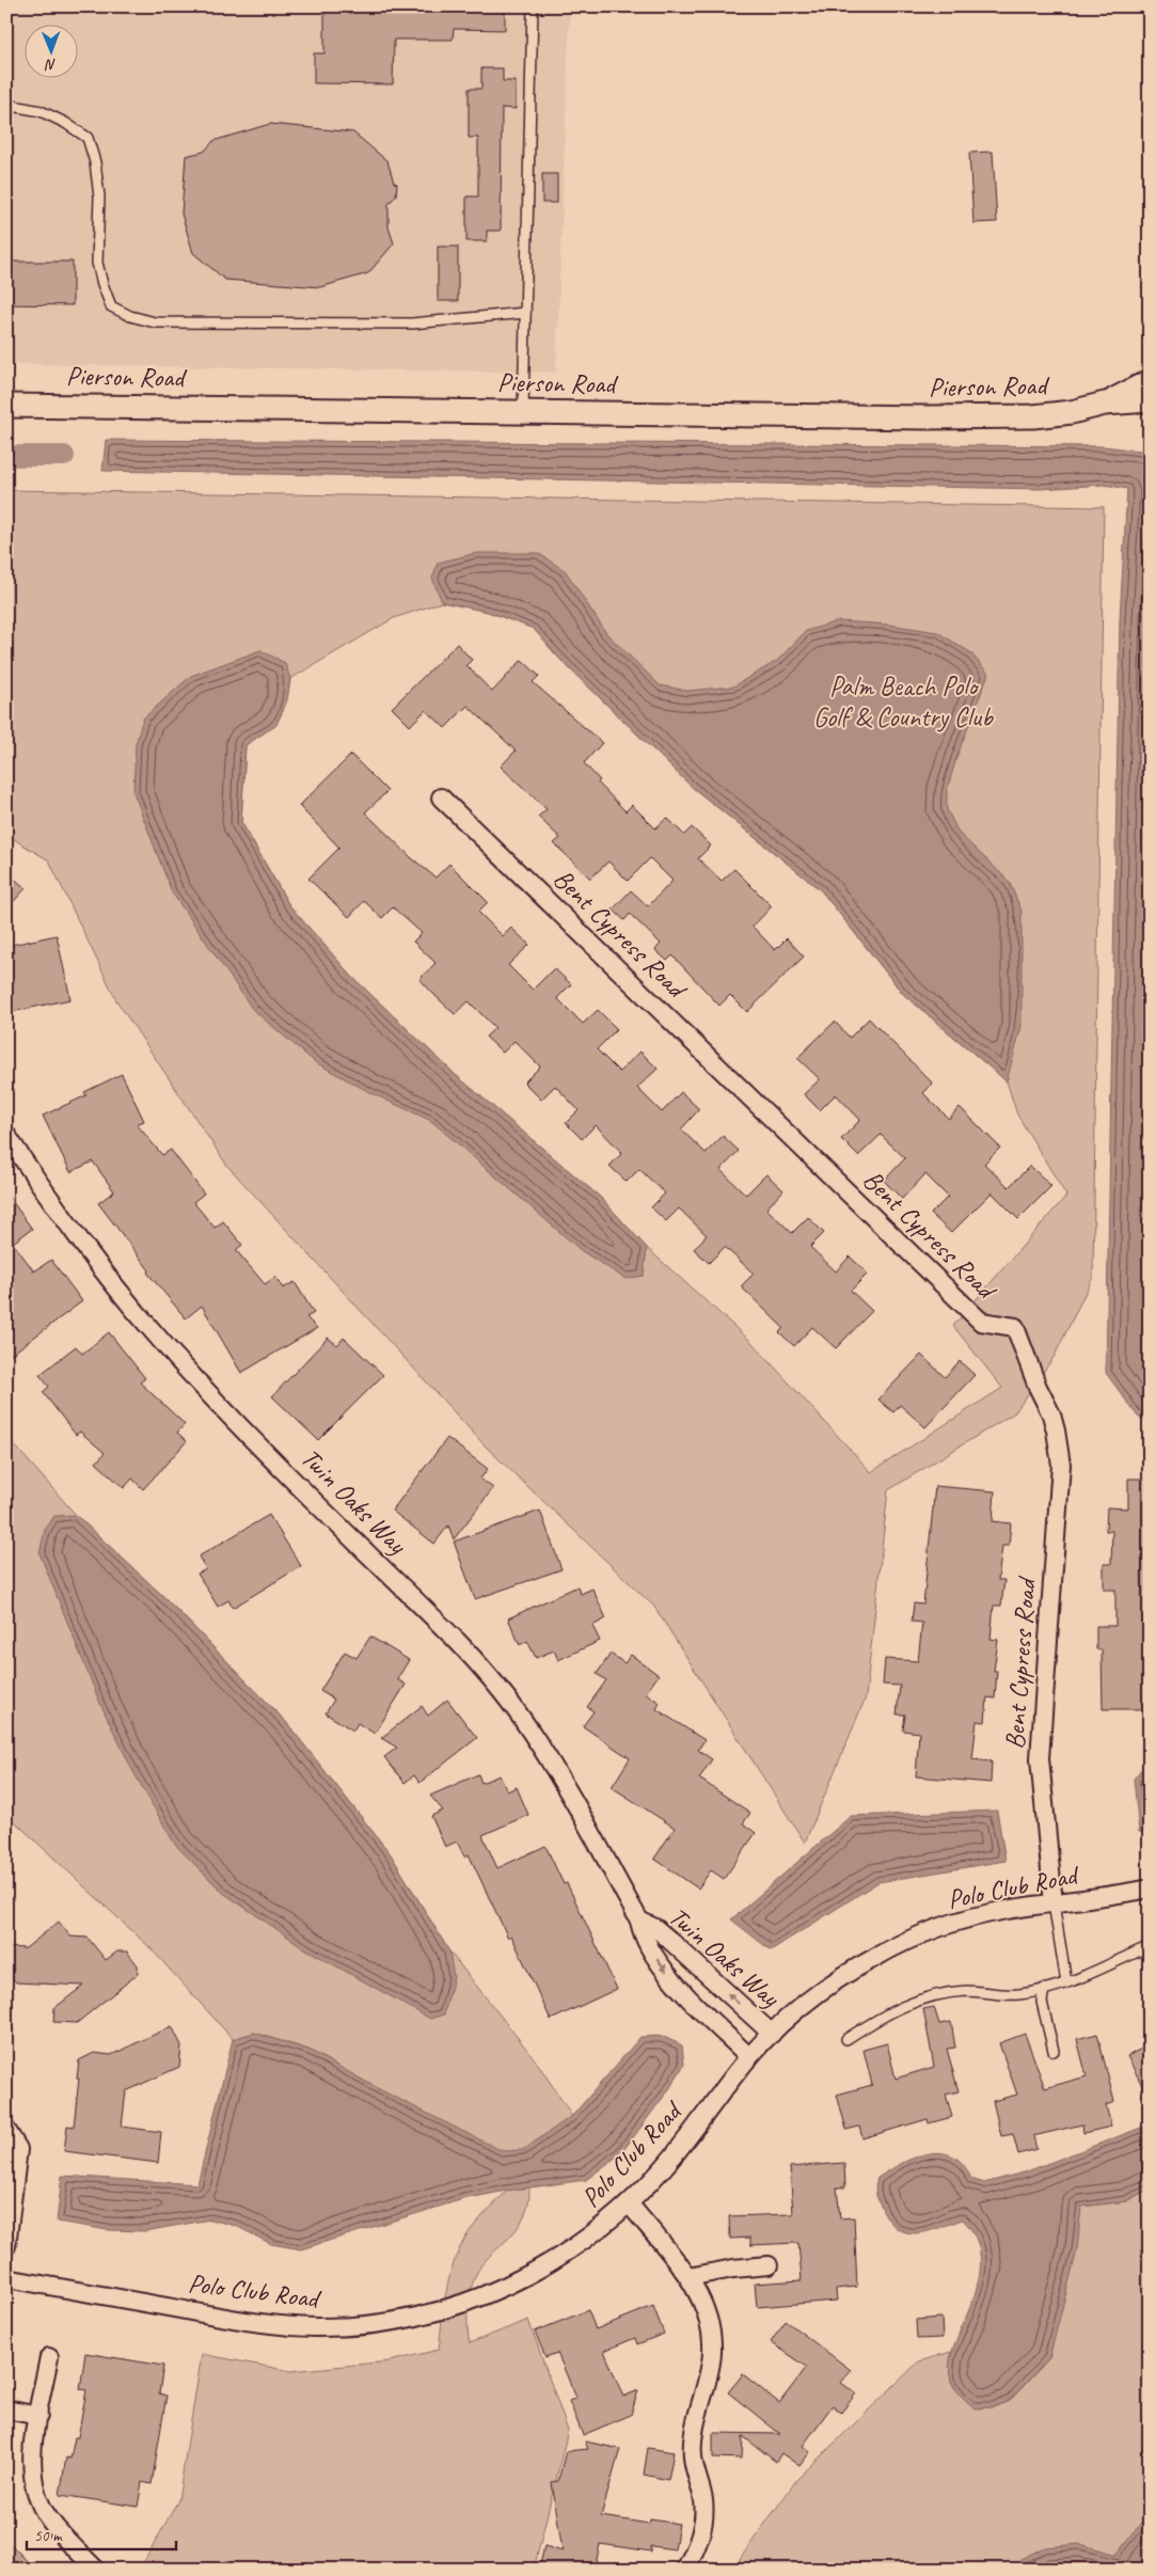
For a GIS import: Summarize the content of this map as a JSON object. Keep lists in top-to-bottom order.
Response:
{
  "streets": {
    "street": [
      "Pierson Road",
      "Bent Cypress Road",
      "Twin Oaks Way",
      "Polo Club Road"
    ]
  },
  "crossings": [
    ["Bent Cypress Road", "Polo Club Road"],
    ["Twin Oaks Way", "Polo Club Road"]
  ],
  "parks": ["Palm Beach Polo Golf & Country Club"],
  "scale_bar": "50 m",
  "north": "bottom"
}
